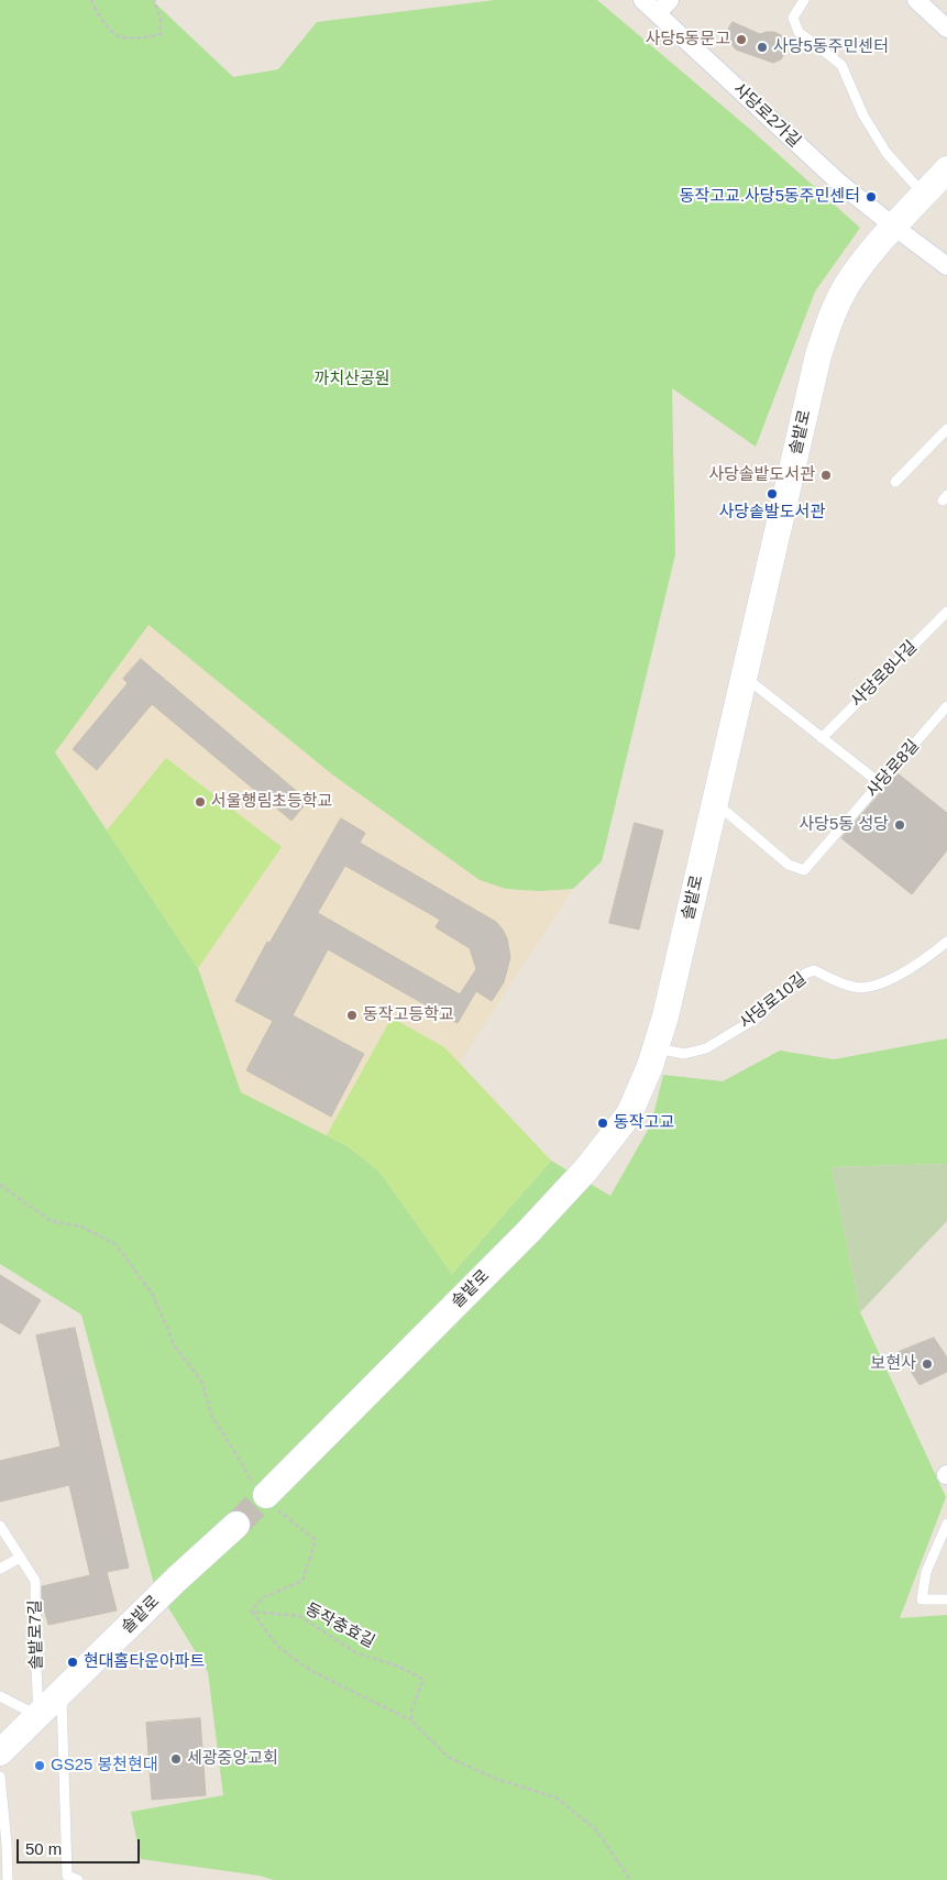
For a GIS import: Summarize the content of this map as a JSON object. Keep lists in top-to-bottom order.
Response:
{
  "streets": {
    "street": ["사당로2가길", "솔밭로"],
    "lane": [
      "사당로8나길",
      "사당로8길",
      "사당로10길",
      "솔밭로7길"
    ],
    "path": ["동작충효길"]
  },
  "crossings": [
    ["사당로2가길", "솔밭로"],
    ["솔밭로", "사당로8길"],
    ["솔밭로", "사당로10길"],
    ["솔밭로", "동작충효길"],
    ["솔밭로", "솔밭로7길"]
  ],
  "parks": ["까치산공원"],
  "places": [
    "사당5동문고",
    "사당5동주민센터",
    "동작고교.사당5동주민센터",
    "사당솔밭도서관",
    "사당솥발도서관",
    "서울행림초등학교",
    "사당5동 성당",
    "동작고등학교",
    "동작고교",
    "보현사",
    "현대홈타운아파트",
    "세광중앙교회",
    "GS25 봉천현대"
  ],
  "scale_bar": "50 m"
}
